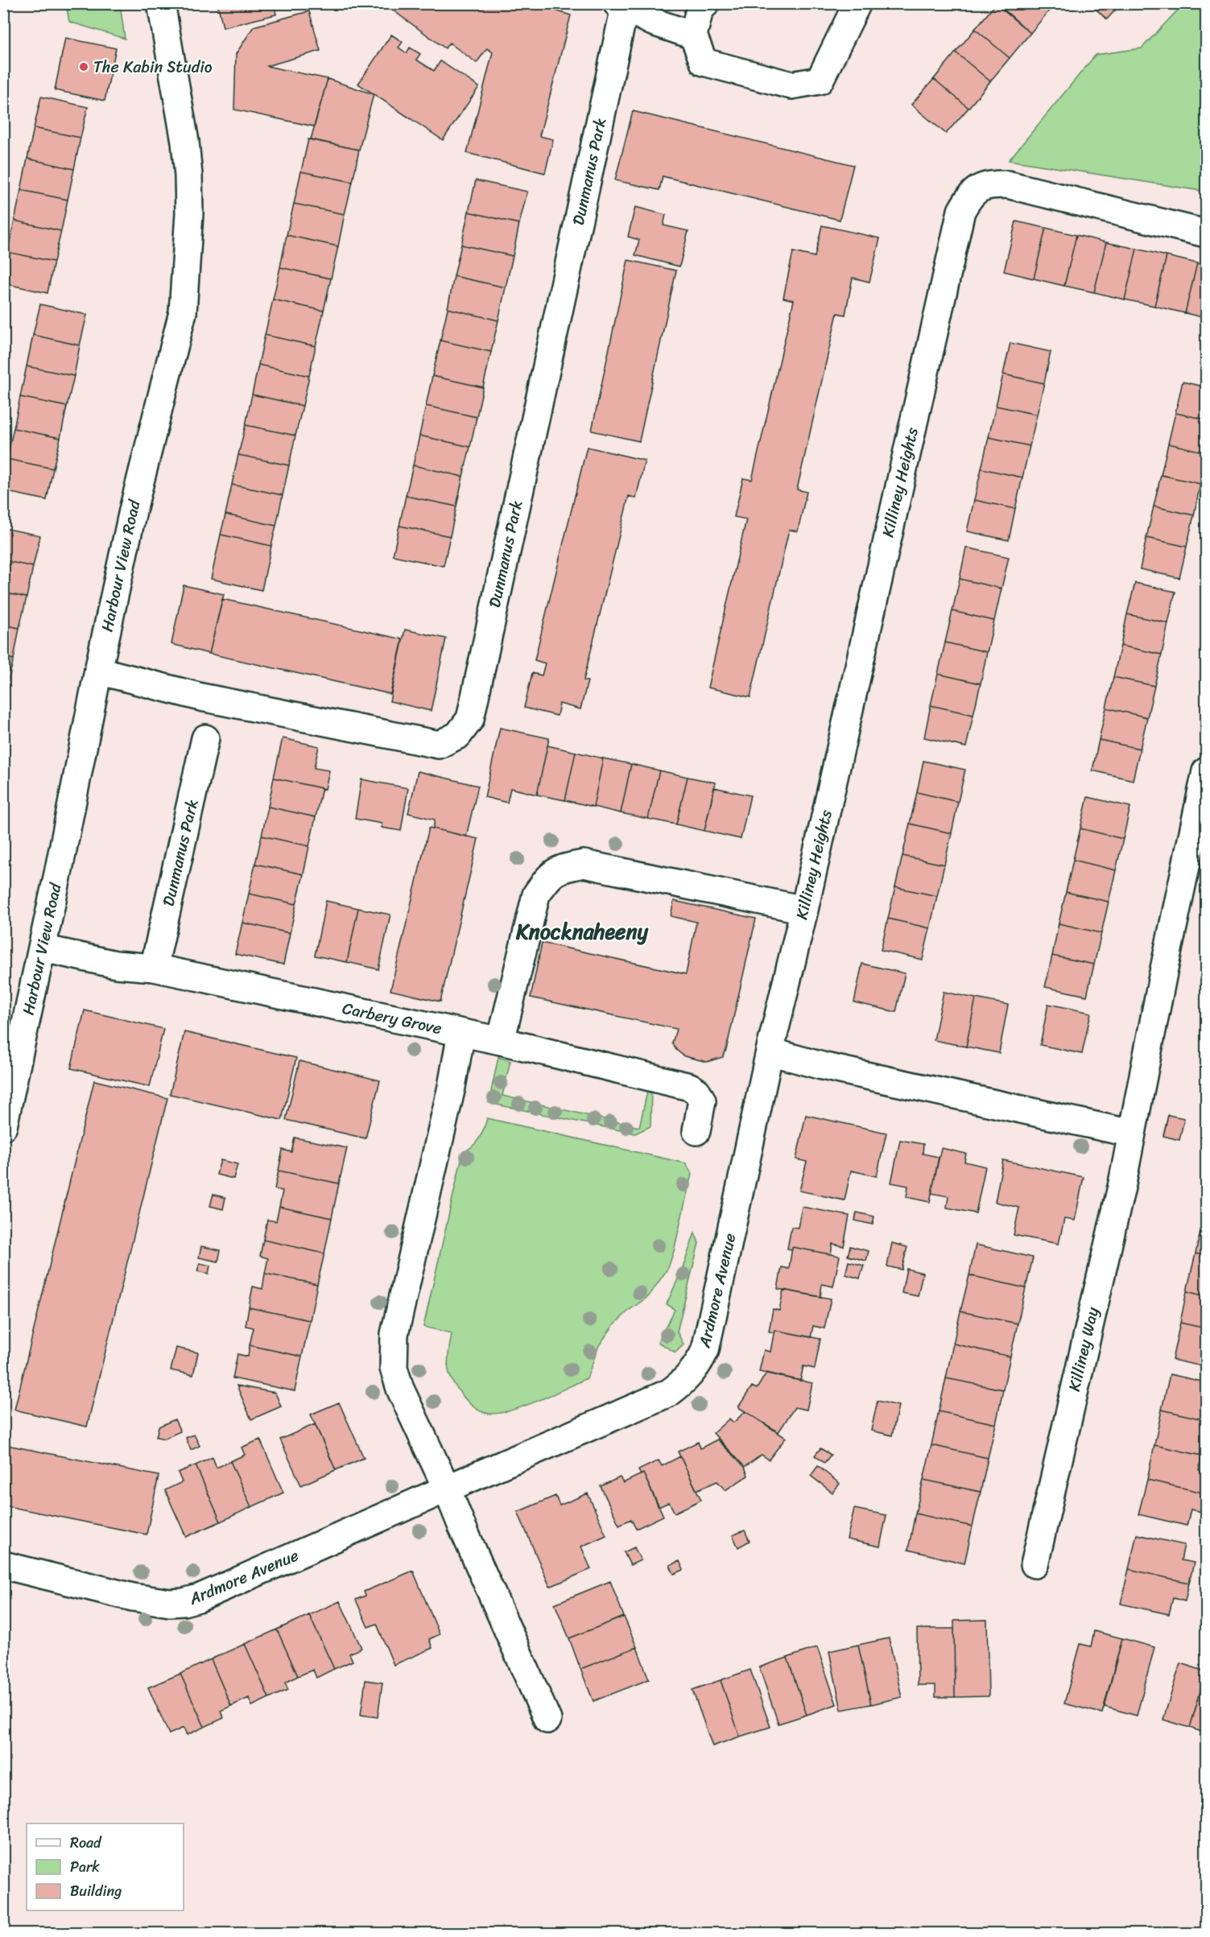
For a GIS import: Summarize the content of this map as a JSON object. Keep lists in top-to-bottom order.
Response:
{
  "streets": {
    "street": [
      "Dunmanus Park",
      "Killiney Heights",
      "Harbour View Road",
      "Carbery Grove",
      "Ardmore Avenue",
      "Killiney Way"
    ]
  },
  "crossings": [
    ["Dunmanus Park", "Harbour View Road"],
    ["Dunmanus Park", "Carbery Grove"],
    ["Killiney Heights", "Ardmore Avenue"],
    ["Harbour View Road", "Carbery Grove"]
  ],
  "districts": ["Knocknaheeny"],
  "places": ["The Kabin Studio"],
  "legend": ["Road", "Park", "Building"]
}
